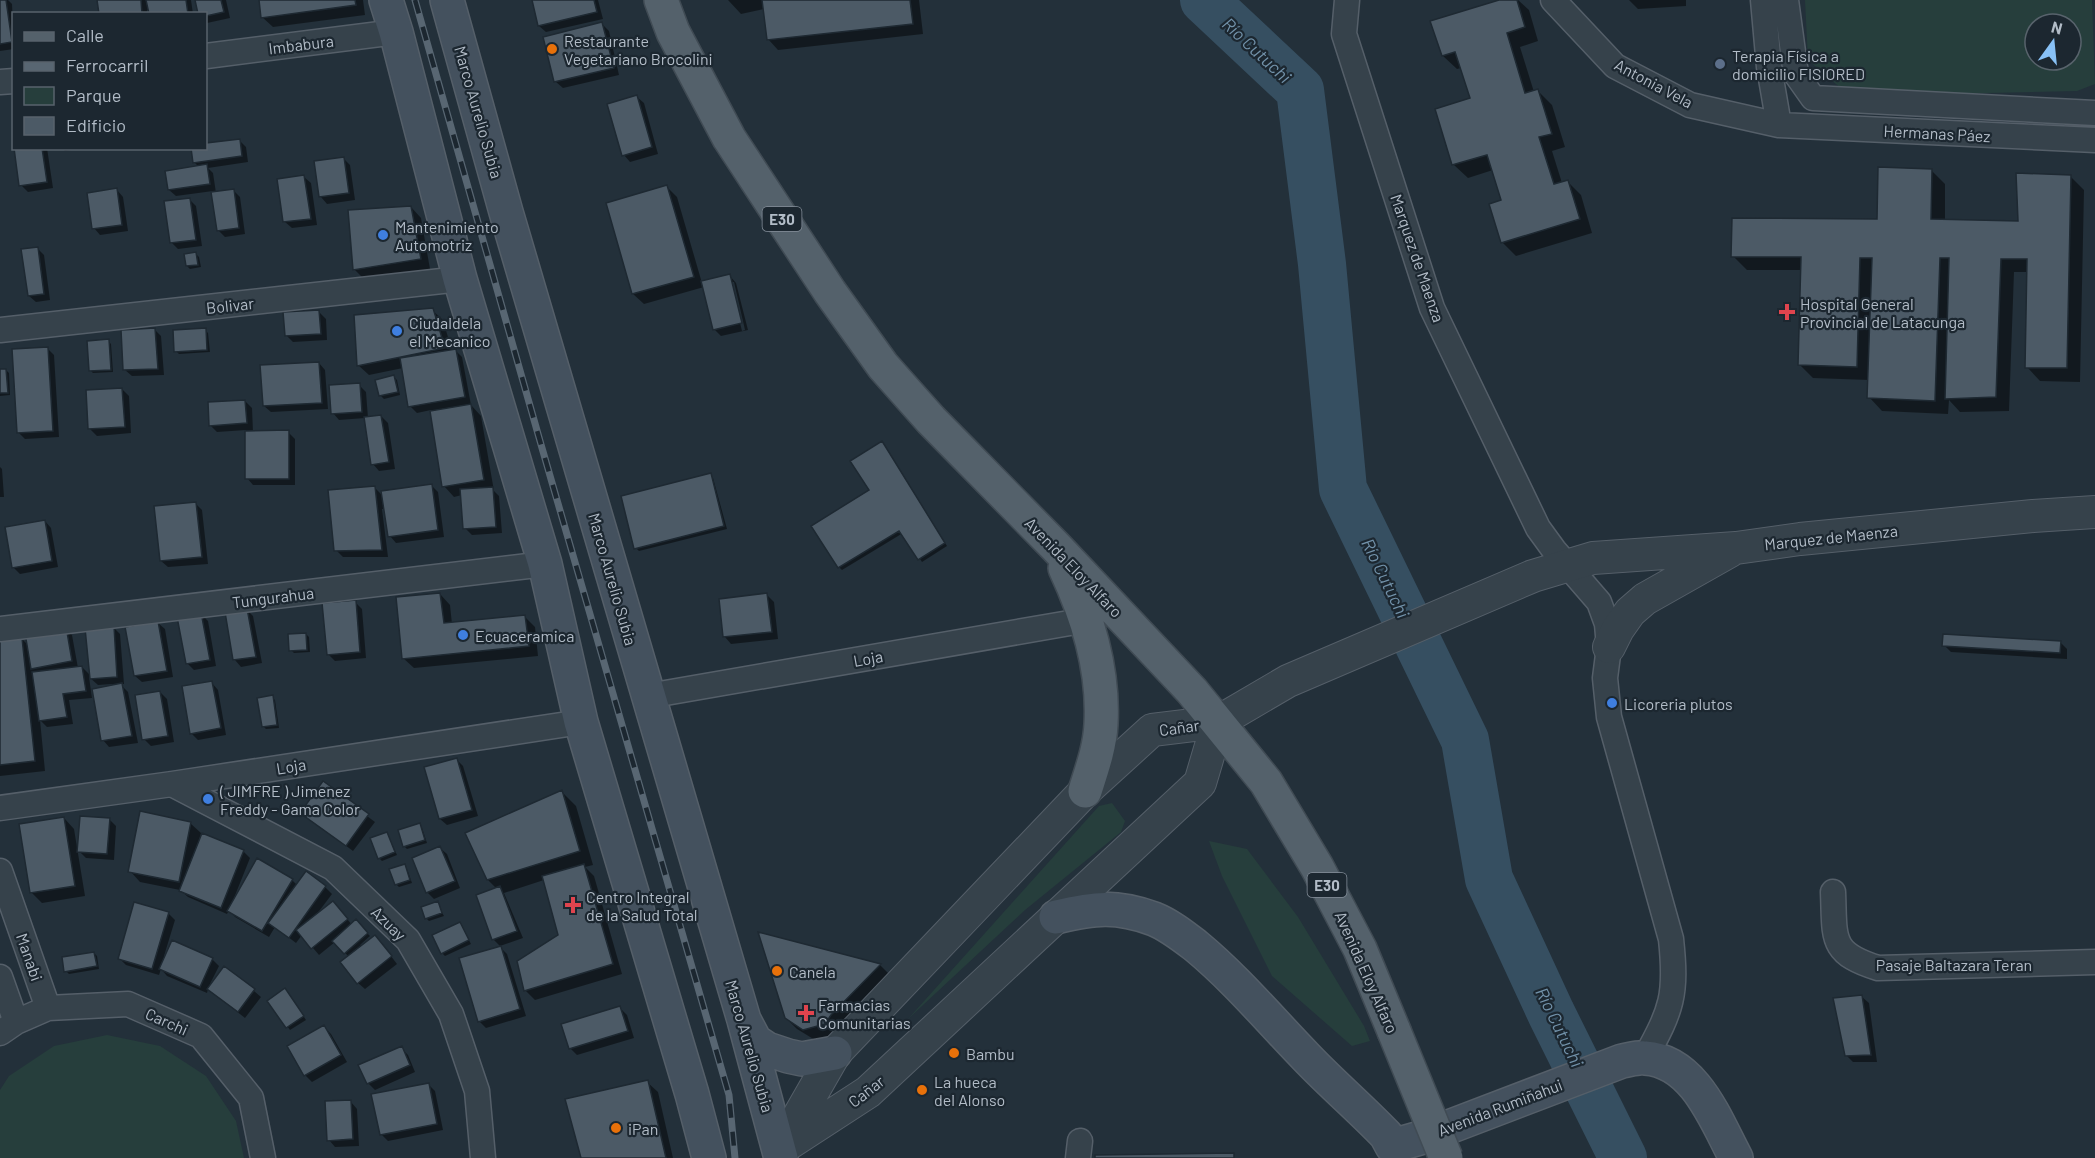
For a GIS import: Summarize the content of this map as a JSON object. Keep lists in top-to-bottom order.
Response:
{
  "streets": {
    "main road": [
      "Marco Aurelio Subia",
      "E30",
      "Avenida Eloy Alfaro",
      "Avenida Rumiñahui"
    ],
    "street": [
      "Imbabura",
      "Antonia Vela",
      "Hermanas Páez",
      "Marquez de Maenza",
      "Bolivar",
      "Tungurahua",
      "Loja",
      "Cañar",
      "Azuay",
      "Manabi",
      "Pasaje Baltazara Teran",
      "Carchi"
    ]
  },
  "crossings": [
    ["Antonia Vela", "Hermanas Páez"],
    ["Marco Aurelio Subia", "Loja"],
    ["Marco Aurelio Subia", "Cañar"],
    ["Marquez de Maenza", "Avenida Eloy Alfaro"],
    ["Marquez de Maenza", "Cañar"],
    ["Marquez de Maenza", "Avenida Rumiñahui"],
    ["Avenida Eloy Alfaro", "Cañar"],
    ["Loja", "Azuay"],
    ["Manabi", "Carchi"]
  ],
  "water": ["Río Cutuchi"],
  "places": {
    "other": [
      "Restaurante Vegetariano Brocolini",
      "Terapia Física a domicilio FISIORED",
      "Mantenimiento Automotriz",
      "Ciudaldela el Mecanico",
      "Ecuaceramica",
      "Licoreria plutos",
      "( JIMFRE ) Jimenez Freddy - Gama Color",
      "Canela",
      "Bambu",
      "La hueca del Alonso",
      "iPan"
    ],
    "health": ["Hospital General Provincial de Latacunga", "Centro Integral de la Salud Total", "Farmacias Comunitarias"]
  },
  "legend": [
    "Calle",
    "Ferrocarril",
    "Parque",
    "Edificio"
  ],
  "north": "top"
}
